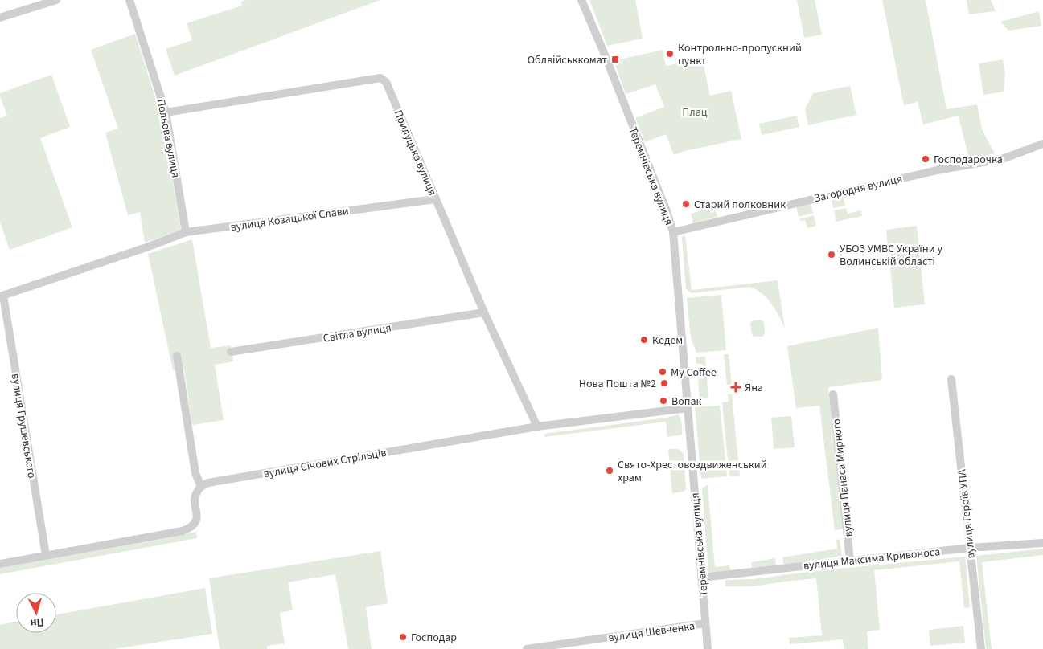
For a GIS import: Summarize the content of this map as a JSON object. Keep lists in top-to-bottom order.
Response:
{
  "streets": {
    "street": [
      "Польова вулиця",
      "Прилуцька вулиця",
      "Теремнівська вулиця",
      "Загородня вулиця",
      "вулиця Козацької Слави",
      "Світла вулиця",
      "вулиця Грушевського",
      "вулиця Січових Стрільців",
      "вулиця Панаса Мирного",
      "вулиця Героїв УПА",
      "вулиця Максима Кривоноса",
      "вулиця Шевченка"
    ]
  },
  "crossings": [
    ["Польова вулиця", "Прилуцька вулиця"],
    ["Польова вулиця", "вулиця Козацької Слави"],
    ["Прилуцька вулиця", "вулиця Козацької Слави"],
    ["Прилуцька вулиця", "Світла вулиця"],
    ["Прилуцька вулиця", "вулиця Січових Стрільців"],
    ["Теремнівська вулиця", "Загородня вулиця"],
    ["Теремнівська вулиця", "вулиця Січових Стрільців"],
    ["Теремнівська вулиця", "вулиця Максима Кривоноса"],
    ["Теремнівська вулиця", "вулиця Шевченка"],
    ["вулиця Козацької Слави", "вулиця Грушевського"],
    ["вулиця Панаса Мирного", "вулиця Максима Кривоноса"],
    ["вулиця Героїв УПА", "вулиця Максима Кривоноса"]
  ],
  "parks": ["Плац"],
  "places": {
    "other": [
      "Контрольно-пропускний пункт",
      "Господарочка",
      "Старий полковник",
      "УБОЗ УМВС України у Волинськiй області",
      "Кедем",
      "My Coffee",
      "Нова Пошта №2",
      "Вопак",
      "Свято-Хрестовоздвиженський храм",
      "Господар"
    ],
    "transit": ["Облвійськкомат"],
    "health": ["Яна"]
  },
  "north": "bottom"
}
